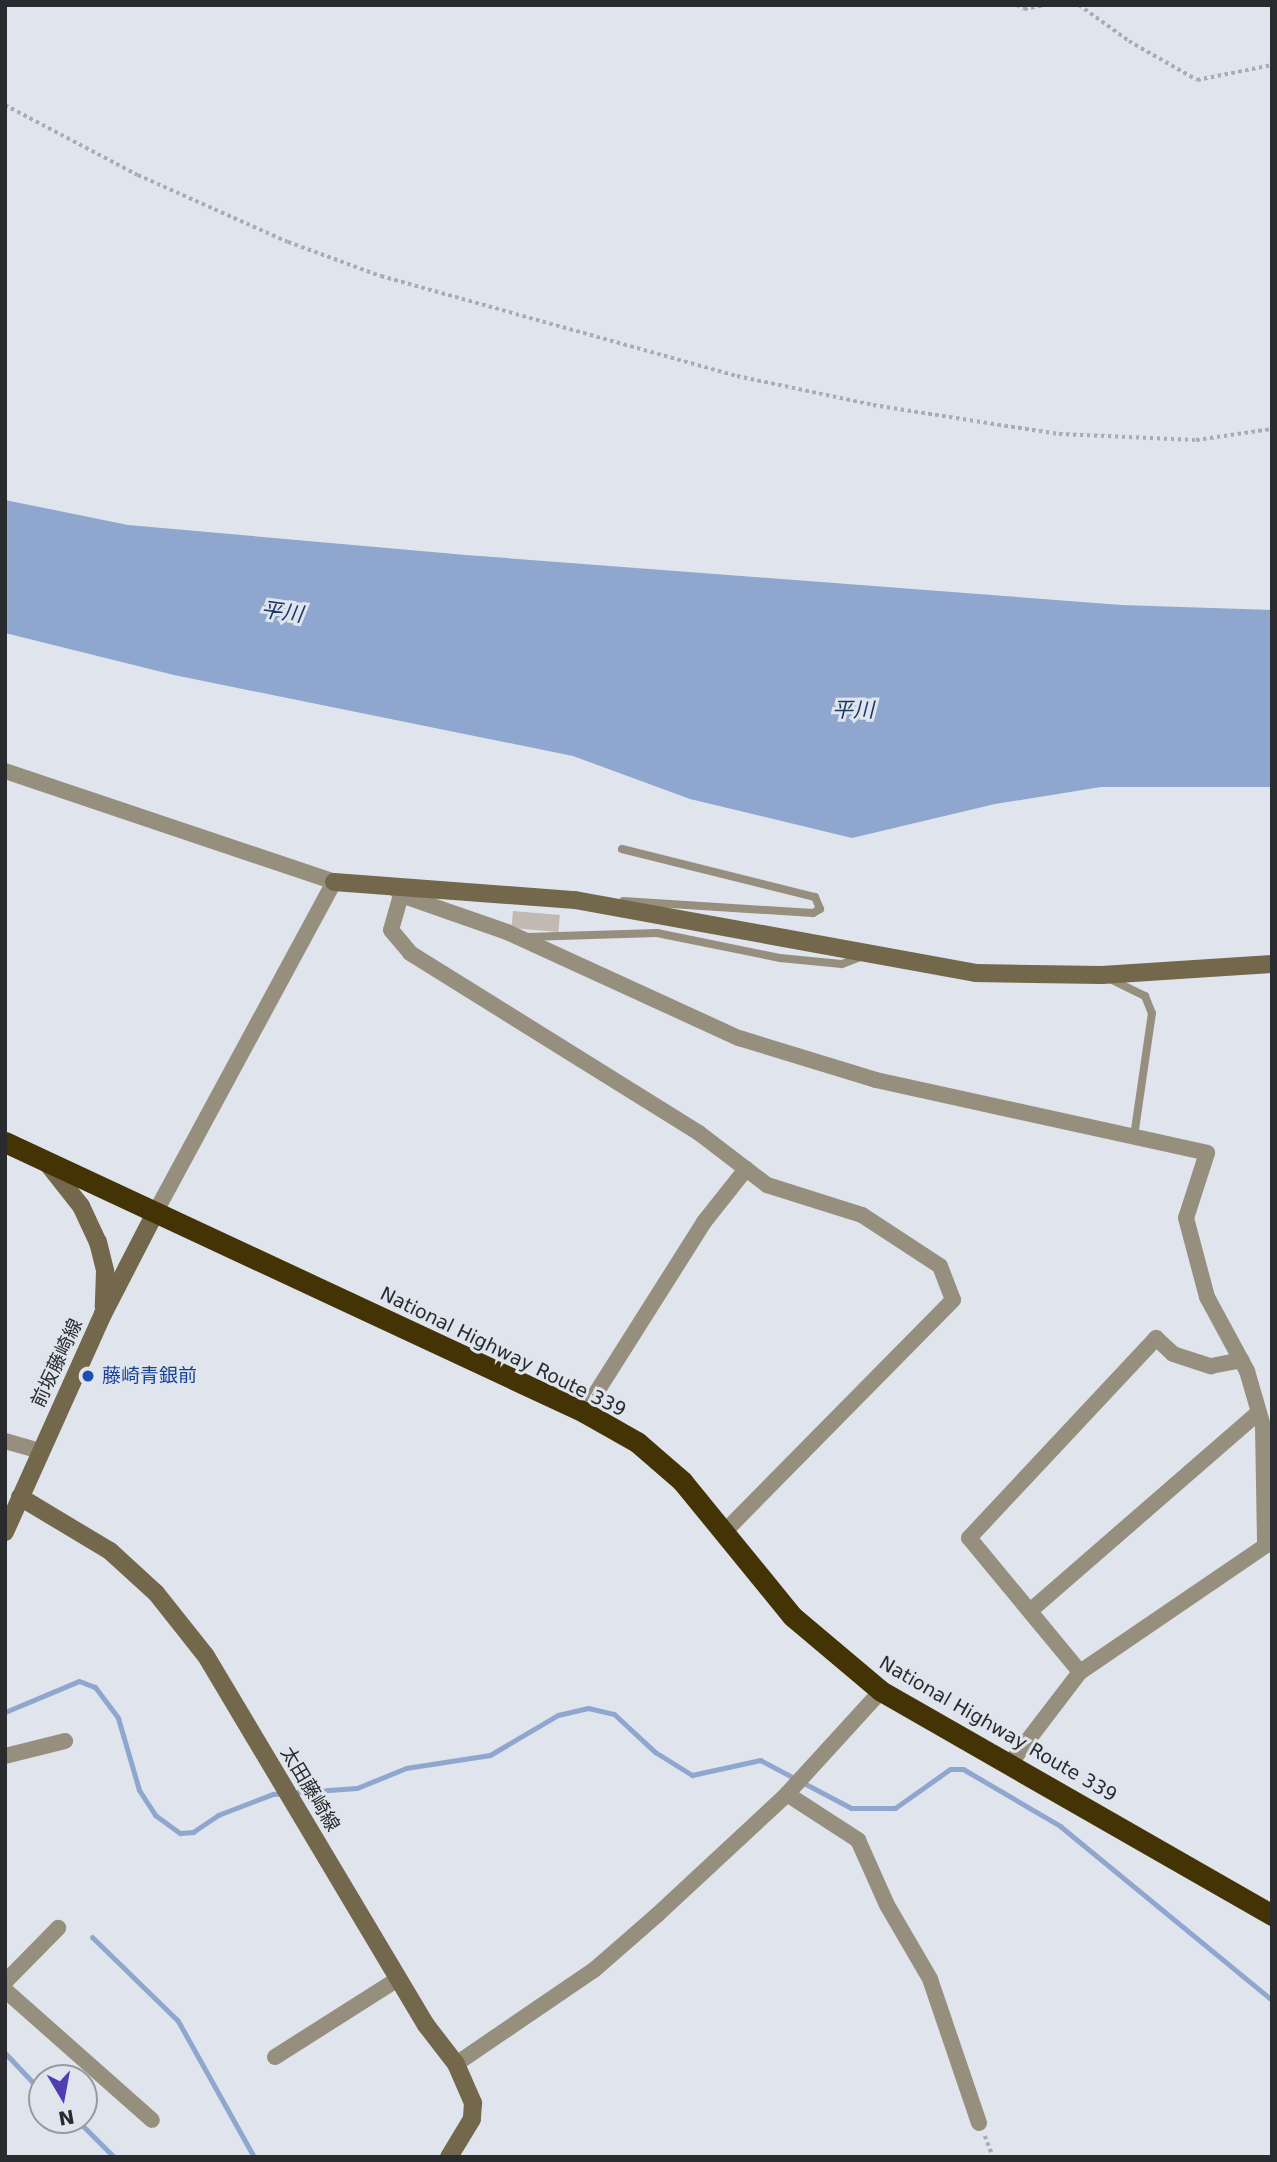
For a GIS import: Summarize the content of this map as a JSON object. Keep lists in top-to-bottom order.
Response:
{
  "streets": {
    "highway": ["National Highway Route 339"],
    "main road": ["前坂藤崎線", "太田藤崎線"]
  },
  "crossings": [
    ["National Highway Route 339", "前坂藤崎線"],
    ["前坂藤崎線", "太田藤崎線"]
  ],
  "water": ["平川"],
  "places": ["藤崎青銀前"],
  "north": "bottom"
}
